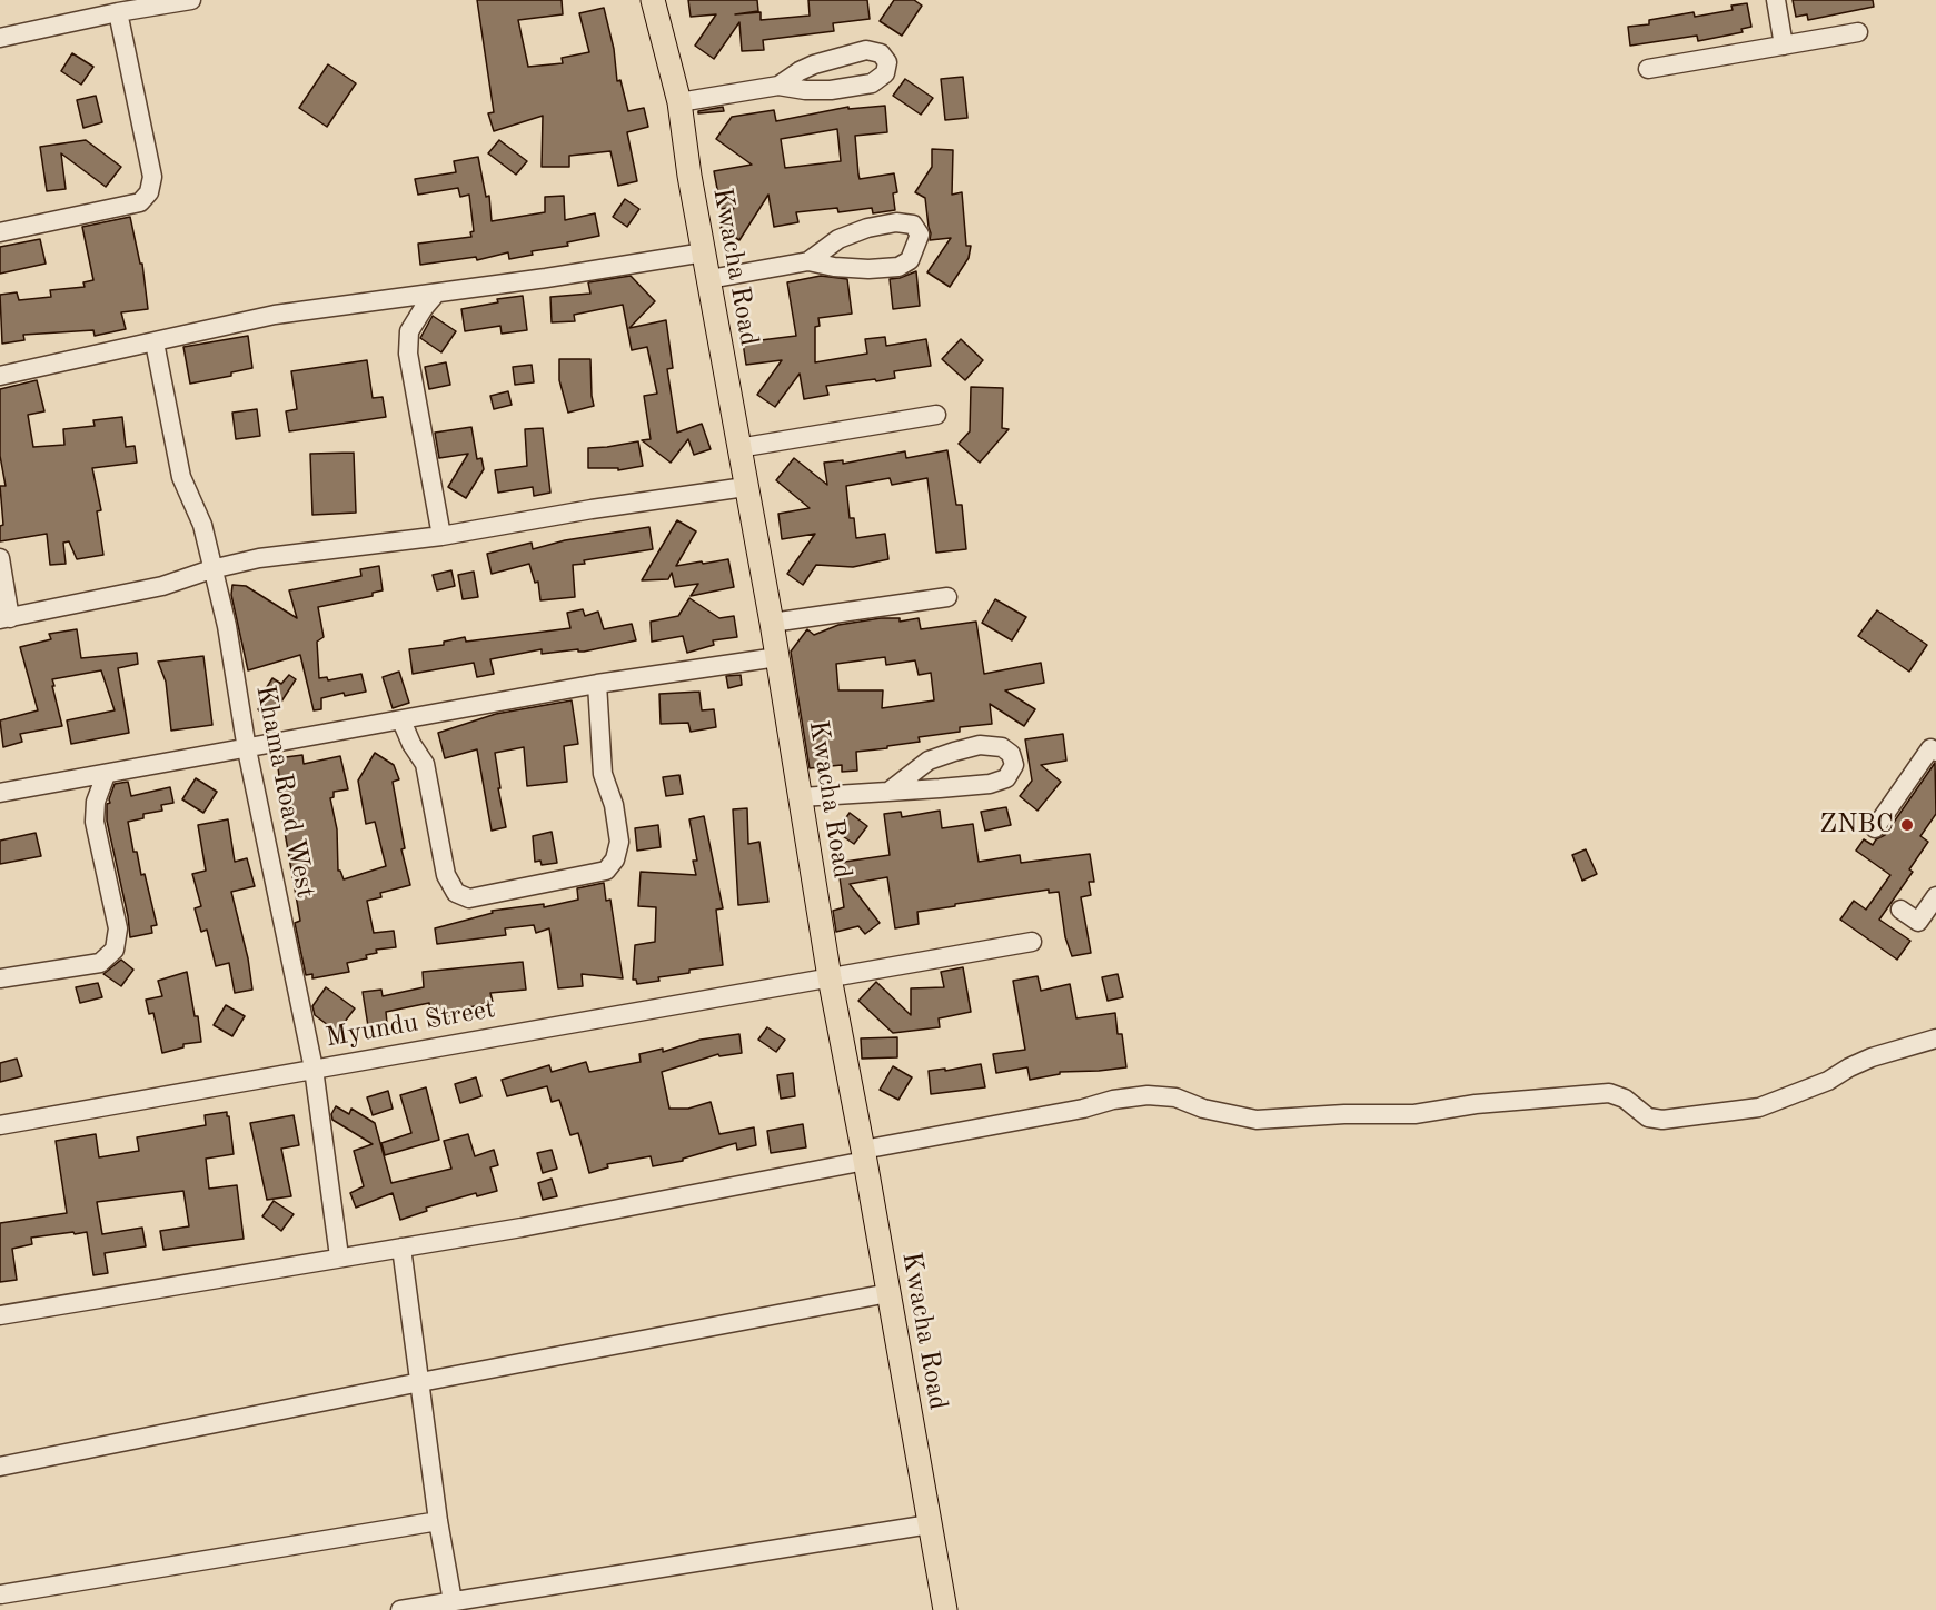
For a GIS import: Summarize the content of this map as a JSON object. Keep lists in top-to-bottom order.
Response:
{
  "streets": {
    "main road": ["Kwacha Road"],
    "street": ["Khama Road West", "Myundu Street"]
  },
  "crossings": [
    ["Kwacha Road", "Myundu Street"],
    ["Khama Road West", "Myundu Street"]
  ],
  "places": ["ZNBC"]
}
